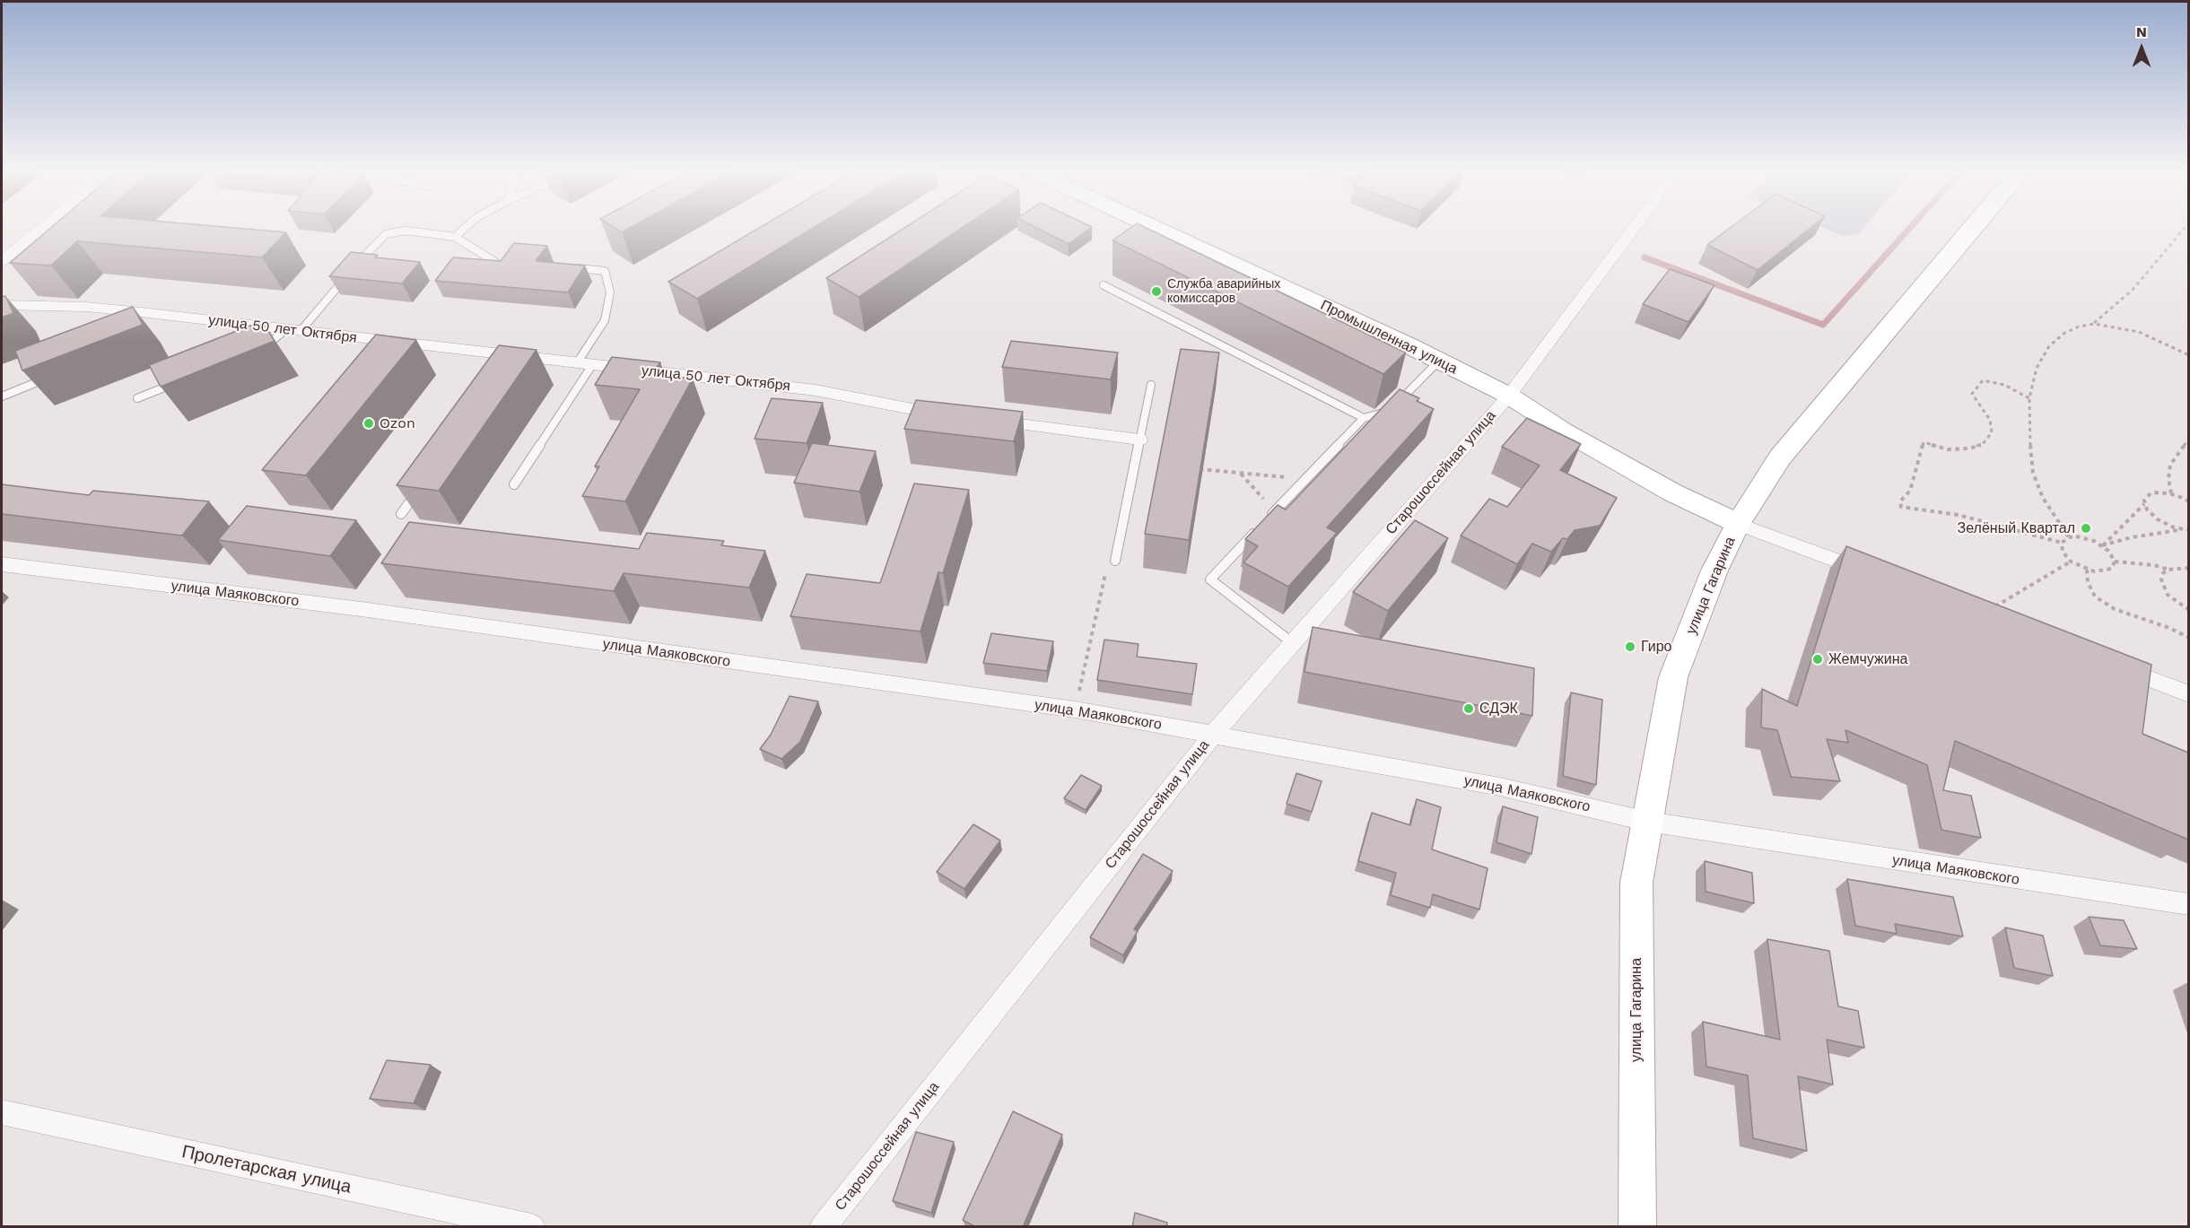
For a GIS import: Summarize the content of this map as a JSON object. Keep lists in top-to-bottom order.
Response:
{
  "streets": {
    "main road": ["Промышленная улица", "улица Гагарина"],
    "street": [
      "улица 50 лет Октября",
      "Старошоссейная улица",
      "улица Маяковского",
      "Пролетарская улица"
    ]
  },
  "crossings": [
    ["Промышленная улица", "Старошоссейная улица"],
    ["Промышленная улица", "улица Гагарина"],
    ["Старошоссейная улица", "улица Маяковского"],
    ["улица Гагарина", "улица Маяковского"]
  ],
  "places": [
    "Служба аварийных комиссаров",
    "Ozon",
    "Зелёный Квартал",
    "Гиро",
    "Жемчужина",
    "СДЭК"
  ],
  "north": "top"
}
